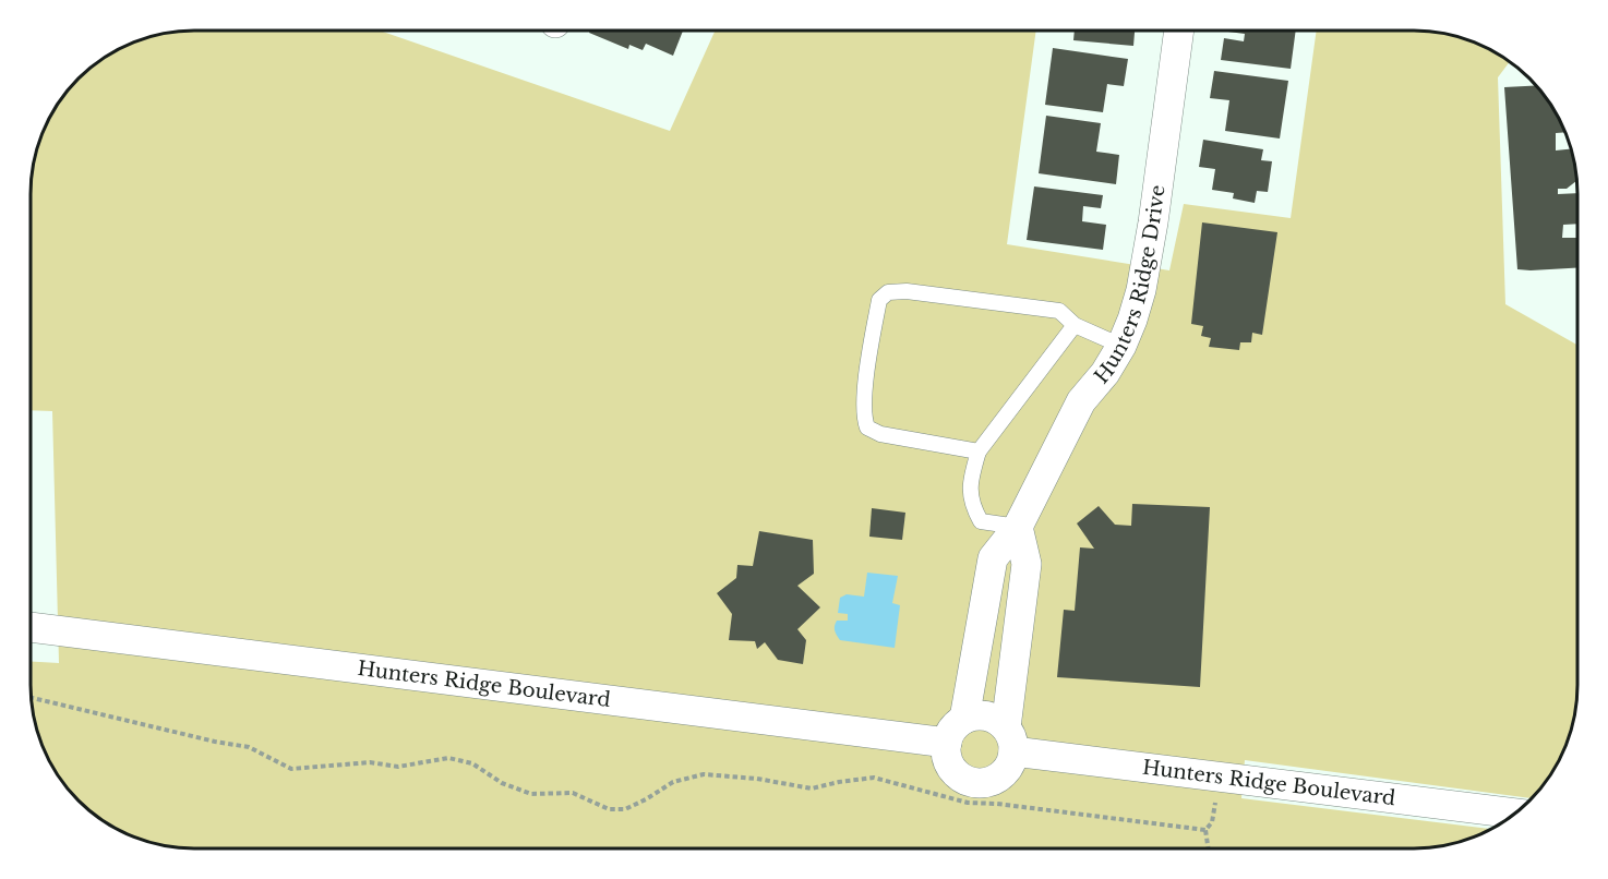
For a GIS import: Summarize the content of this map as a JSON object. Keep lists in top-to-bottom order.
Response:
{
  "streets": {
    "street": ["Hunters Ridge Drive", "Hunters Ridge Boulevard"]
  },
  "crossings": [
    ["Hunters Ridge Drive", "Hunters Ridge Boulevard"]
  ]
}
